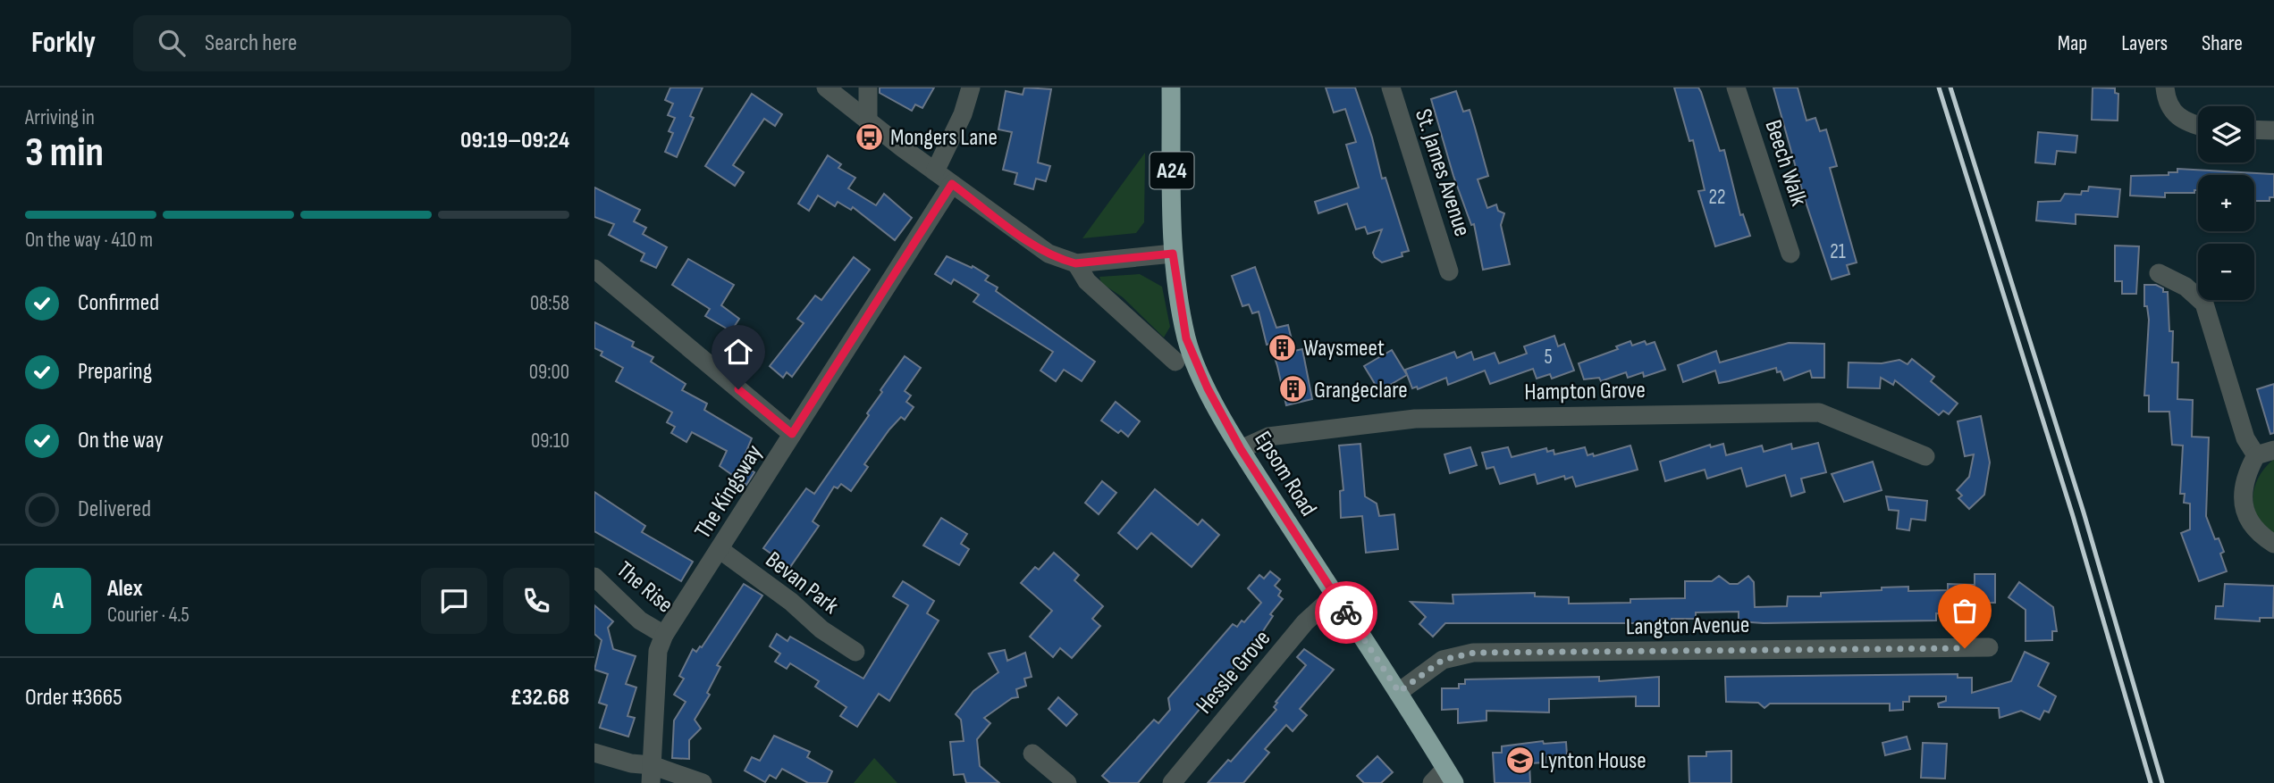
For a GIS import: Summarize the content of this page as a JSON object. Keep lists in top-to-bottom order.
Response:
{
  "streets": {
    "highway": ["A24", "Epsom Road"],
    "street": [
      "Beech Walk",
      "St. James Avenue",
      "Hampton Grove",
      "The Kingsway",
      "Bevan Park",
      "The Rise",
      "Langton Avenue",
      "Hessle Grove"
    ]
  },
  "crossings": [
    ["A24", "Epsom Road"],
    ["Hampton Grove", "Epsom Road"],
    ["Epsom Road", "Langton Avenue"],
    ["Epsom Road", "Hessle Grove"],
    ["The Kingsway", "Bevan Park"],
    ["The Kingsway", "The Rise"]
  ],
  "places": {
    "bus stop": ["Mongers Lane"],
    "building": ["Waysmeet", "Grangeclare"],
    "school or university": ["Lynton House"]
  },
  "house_numbers": ["22", "21", "5"],
  "page": {
    "header": "Forkly",
    "search": "Search here",
    "nav": ["Map", "Layers", "Share"],
    "heading": ["3 min", "Arriving in", "09:19–09:24"],
    "panel": [
      "Alex",
      "Courier · 4.5",
      "Order #3665",
      "£32.68"
    ],
    "map_buttons": ["+", "−"],
    "bar": "On the way · 410 m",
    "list": [
      ["Confirmed", "08:58"],
      ["Preparing", "09:00"],
      ["On the way", "09:10"],
      "Delivered"
    ],
    "round": "A"
  }
}
